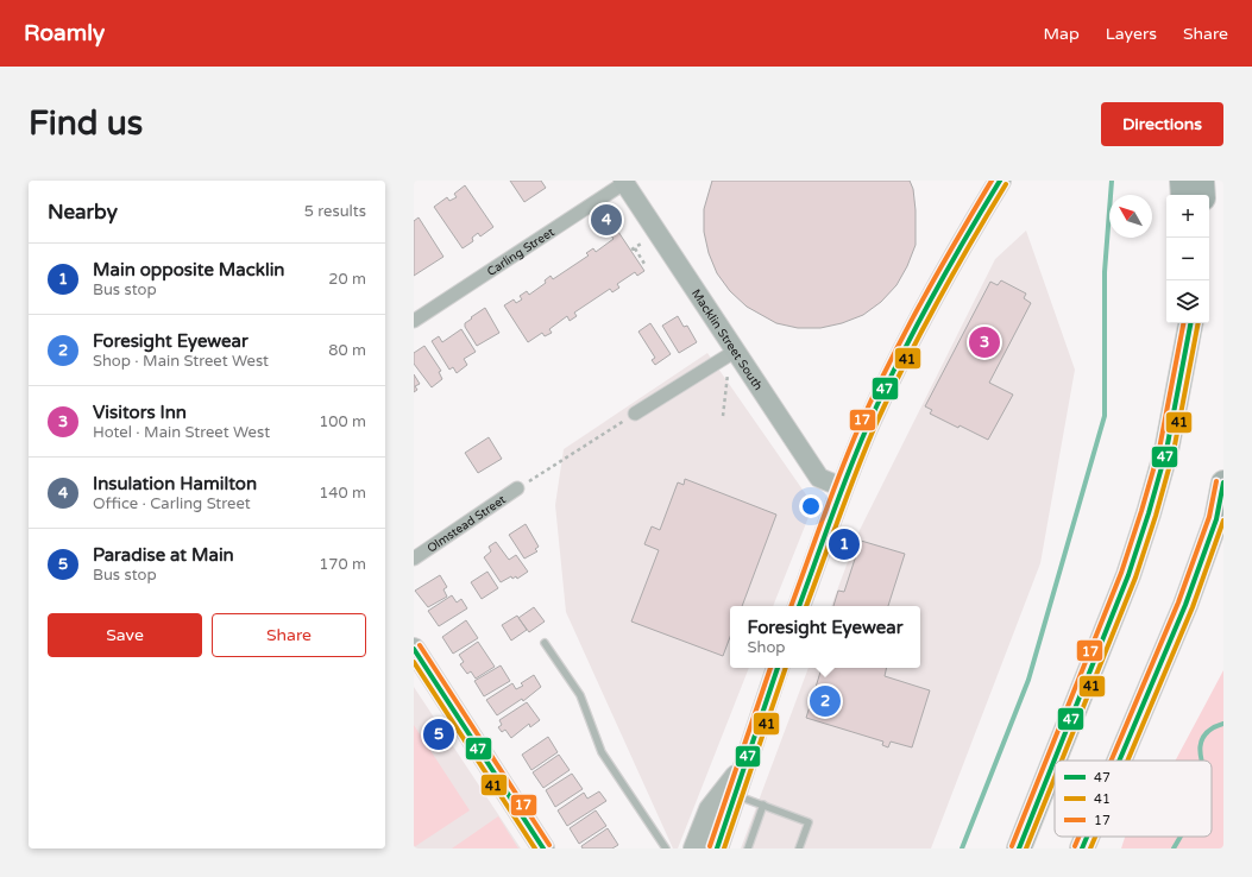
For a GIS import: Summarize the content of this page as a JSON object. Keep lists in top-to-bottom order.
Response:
{
  "streets": {
    "street": ["Carling Street", "Macklin Street South", "Olmstead Street"]
  },
  "crossings": [
    ["Carling Street", "Macklin Street South"]
  ],
  "lines": ["transit line 47", "transit line 17", "transit line 41"],
  "legend": ["47", "41", "17"],
  "north": "top left",
  "page": {
    "header": "Roamly",
    "nav": ["Map", "Layers", "Share"],
    "buttons": [
      "Directions",
      ["Save", "Share"]
    ],
    "title": "Find us",
    "heading": ["Nearby", "5 results"],
    "map_buttons": ["+", "−"],
    "pins": [
      "4",
      "3",
      "1",
      "2",
      "5"
    ],
    "list": [
      {
        "mark": "1",
        "name": "Main opposite Macklin",
        "note": "Bus stop",
        "value": "20 m"
      },
      {
        "mark": "2",
        "name": "Foresight Eyewear",
        "note": "Shop · Main Street West",
        "value": "80 m"
      },
      {
        "mark": "3",
        "name": "Visitors Inn",
        "note": "Hotel · Main Street West",
        "value": "100 m"
      },
      {
        "mark": "4",
        "name": "Insulation Hamilton",
        "note": "Office · Carling Street",
        "value": "140 m"
      },
      {
        "mark": "5",
        "name": "Paradise at Main",
        "note": "Bus stop",
        "value": "170 m"
      }
    ],
    "popup": ["Foresight Eyewear", "Shop"]
  }
}
